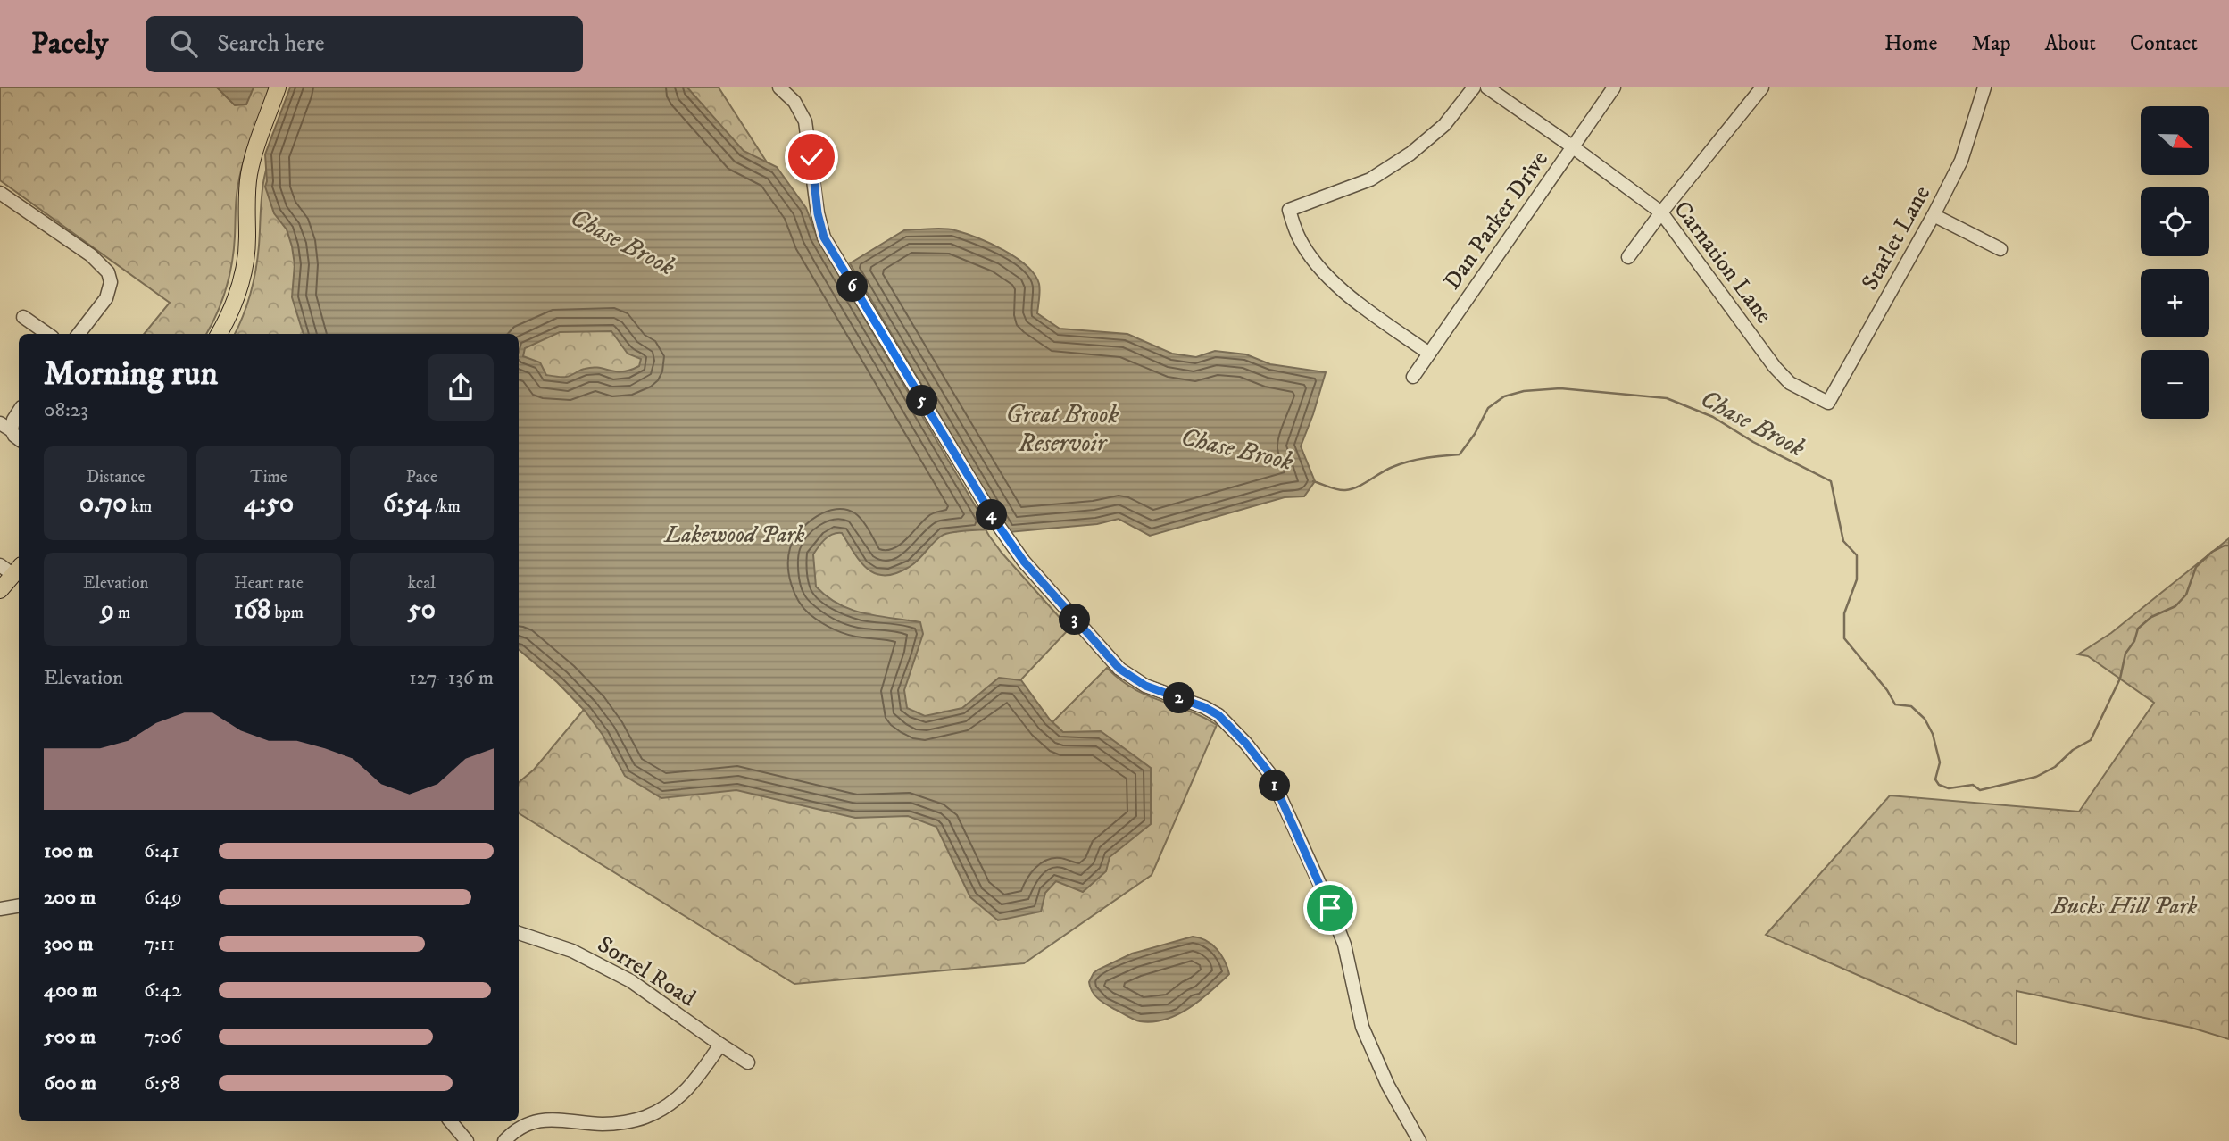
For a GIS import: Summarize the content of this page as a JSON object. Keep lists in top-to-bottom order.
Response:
{
  "streets": {
    "street": [
      "Dan Parker Drive",
      "Starlet Lane",
      "Carnation Lane",
      "Sorrel Road"
    ]
  },
  "crossings": [
    ["Dan Parker Drive", "Carnation Lane"],
    ["Starlet Lane", "Carnation Lane"]
  ],
  "water": ["Chase Brook", "Great Brook Reservoir"],
  "parks": ["Lakewood Park", "Bucks Hill Park"],
  "north": "right",
  "page": {
    "header": "Pacely",
    "search": "Search here",
    "nav": [
      "Home",
      "Map",
      "About",
      "Contact"
    ],
    "map_buttons": ["+", "−"],
    "pins": [
      "6",
      "5",
      "4",
      "3",
      "2",
      "1"
    ],
    "heading": ["Morning run", "08:23"],
    "stats": [
      ["Distance", "0.70 km"],
      ["Time", "4:50"],
      ["Pace", "6:54 /km"],
      ["Elevation", "9 m"],
      ["Heart rate", "168 bpm"],
      ["kcal", "50"]
    ],
    "chart": ["Elevation", "127–136 m"],
    "list": [
      {
        "name": "100 m",
        "note": "6:41"
      },
      {
        "name": "200 m",
        "note": "6:49"
      },
      {
        "name": "300 m",
        "note": "7:11"
      },
      {
        "name": "400 m",
        "note": "6:42"
      },
      {
        "name": "500 m",
        "note": "7:06"
      },
      {
        "name": "600 m",
        "note": "6:58"
      }
    ]
  }
}
